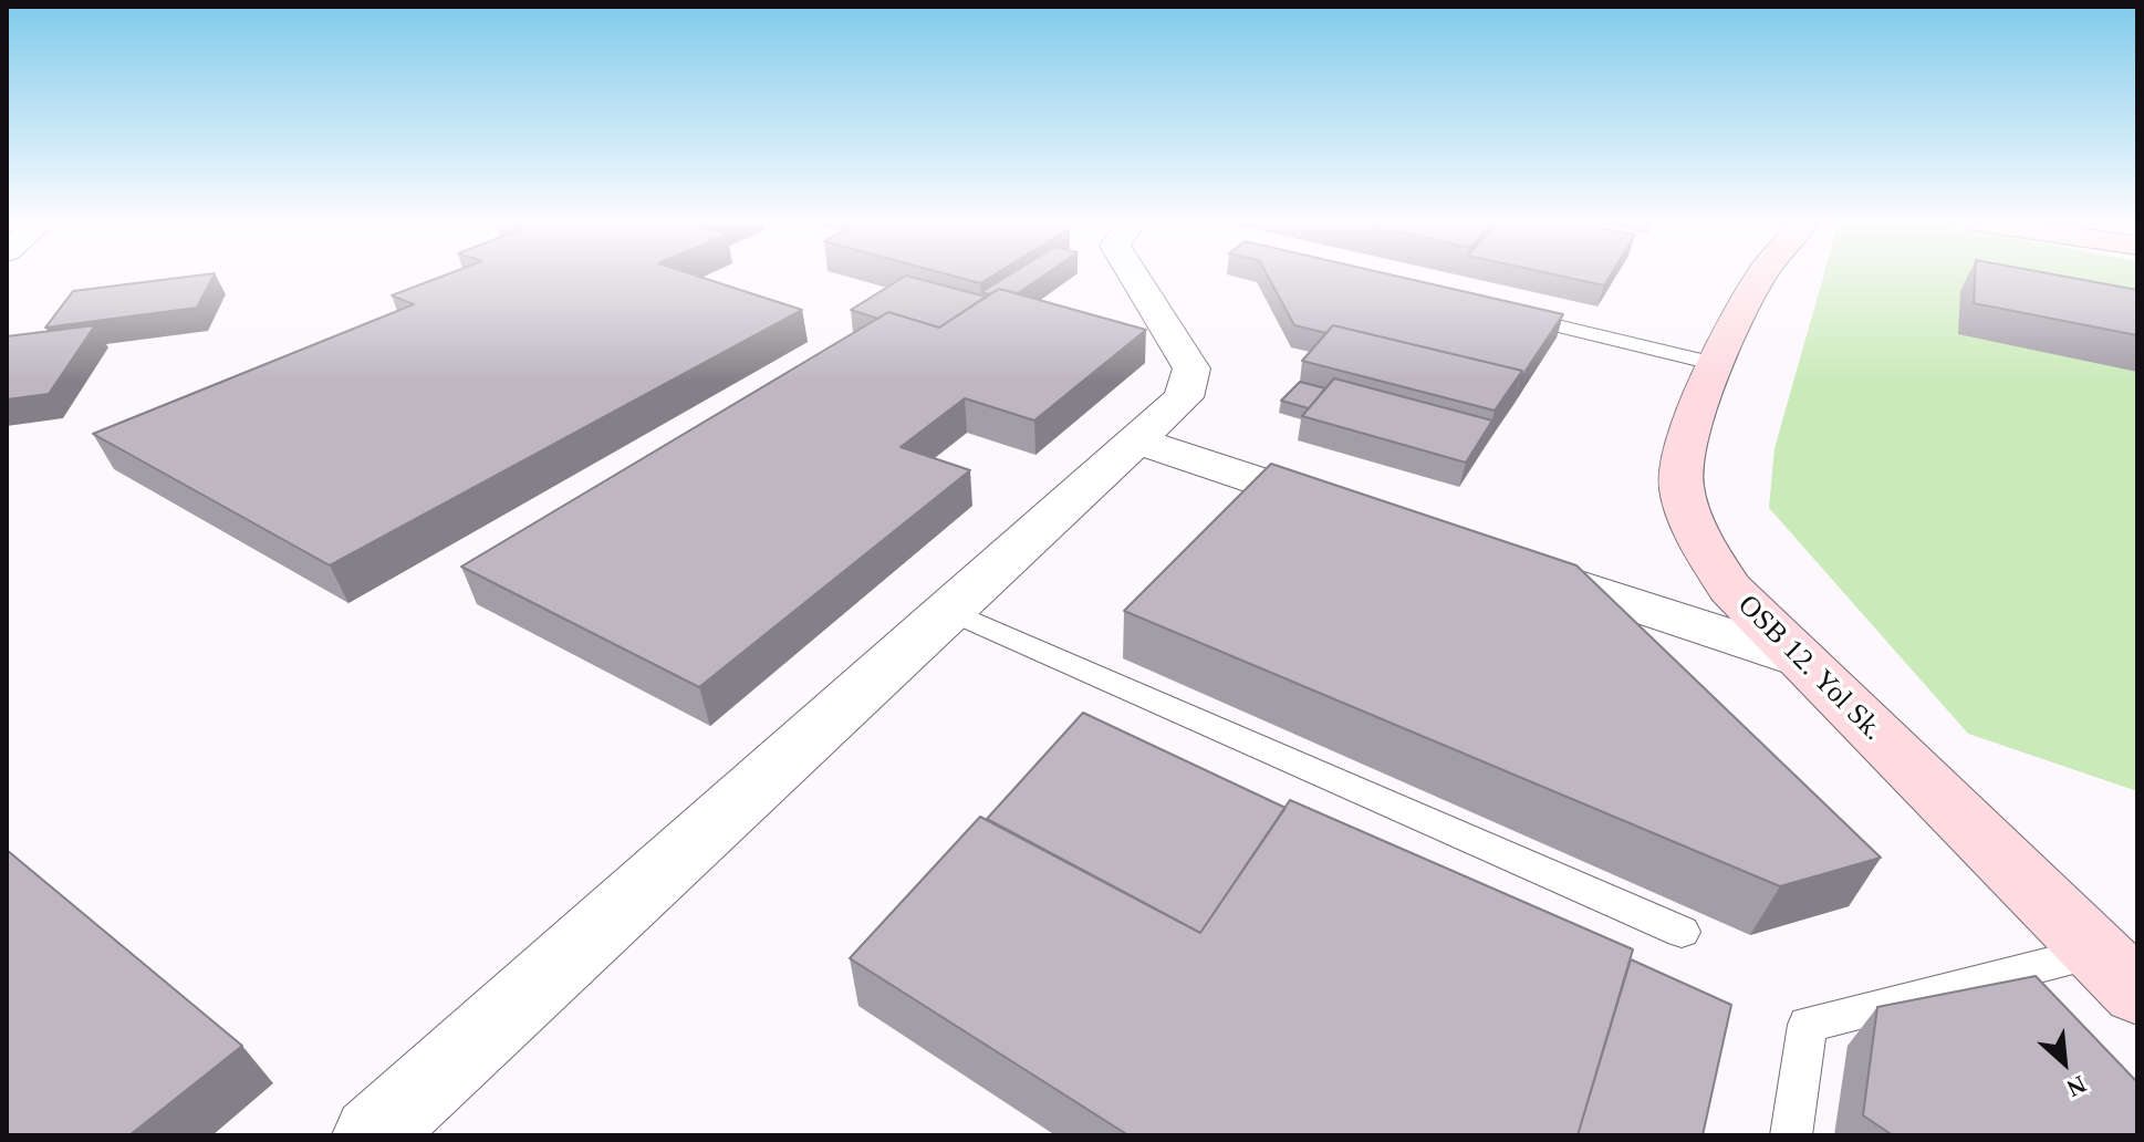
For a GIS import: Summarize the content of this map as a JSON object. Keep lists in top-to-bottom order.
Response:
{
  "streets": {
    "main road": ["OSB 12. Yol Sk."]
  },
  "north": "bottom right"
}
